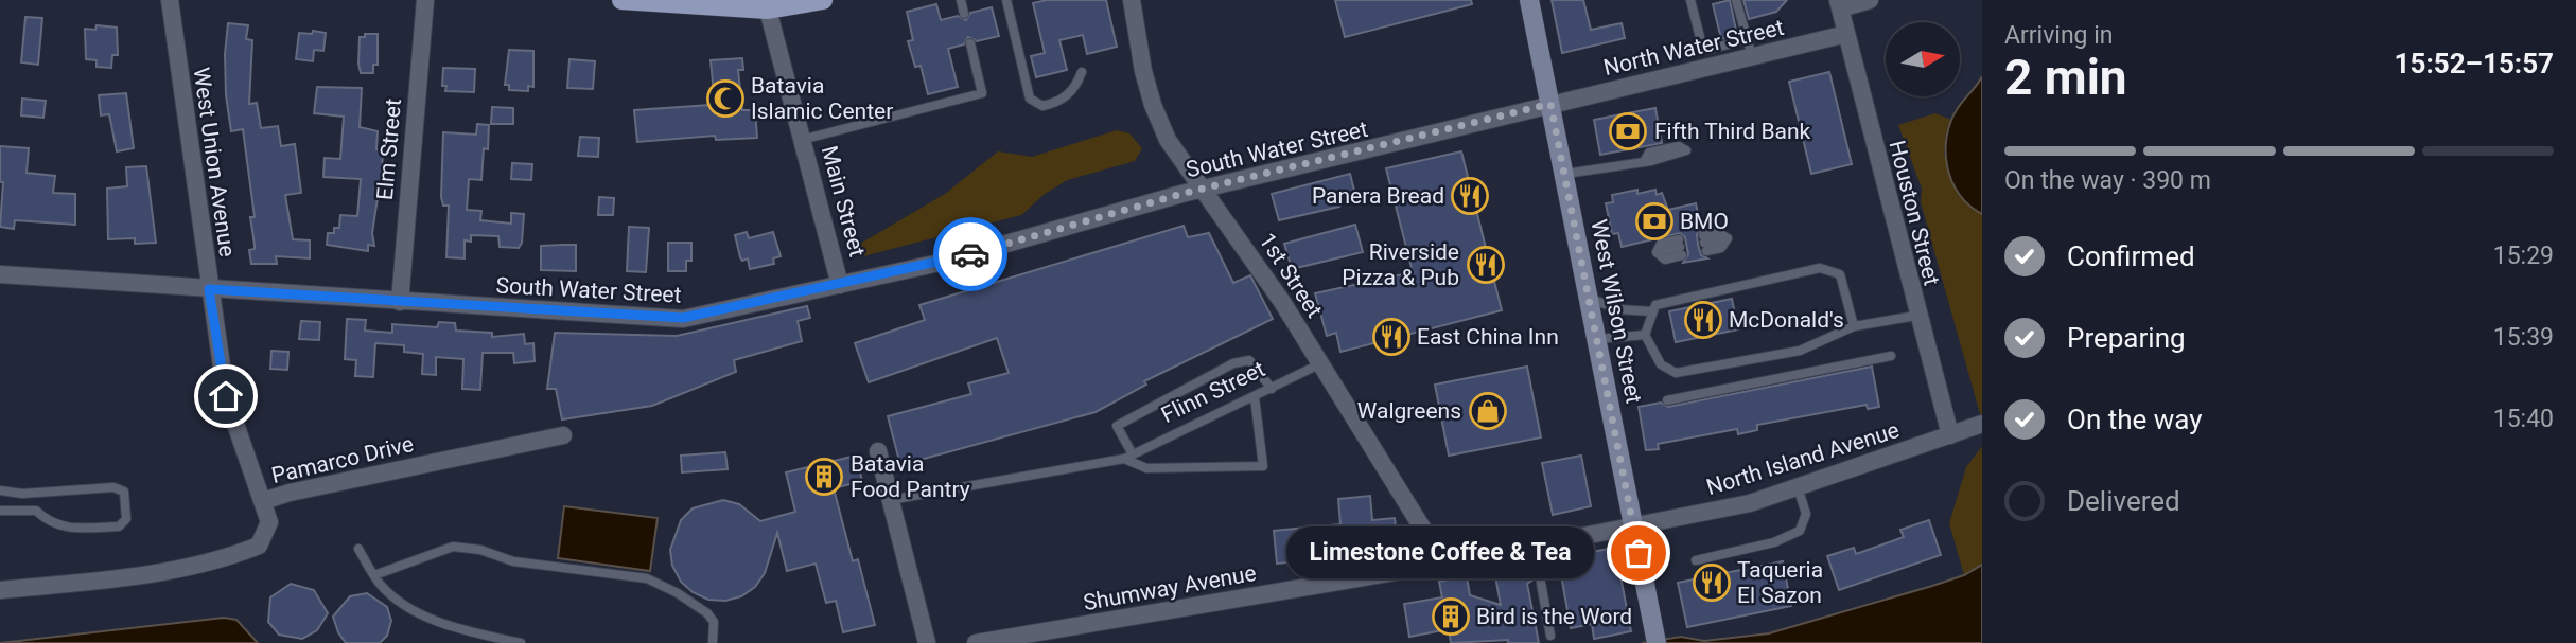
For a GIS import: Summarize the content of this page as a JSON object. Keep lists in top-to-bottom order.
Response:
{
  "streets": {
    "main road": ["West Wilson Street"],
    "street": [
      "North Water Street",
      "Elm Street",
      "South Water Street",
      "West Union Avenue",
      "Main Street",
      "Houston Street",
      "1st Street",
      "North Island Avenue",
      "Pamarco Drive",
      "Shumway Avenue"
    ],
    "lane": ["Flinn Street"]
  },
  "crossings": [
    ["North Water Street", "South Water Street"],
    ["North Water Street", "Houston Street"],
    ["North Water Street", "West Wilson Street"],
    ["Elm Street", "South Water Street"],
    ["South Water Street", "West Union Avenue"],
    ["South Water Street", "Main Street"],
    ["South Water Street", "1st Street"],
    ["South Water Street", "West Wilson Street"],
    ["West Union Avenue", "Pamarco Drive"],
    ["Houston Street", "North Island Avenue"],
    ["1st Street", "Flinn Street"],
    ["1st Street", "Shumway Avenue"],
    ["West Wilson Street", "North Island Avenue"],
    ["West Wilson Street", "Shumway Avenue"],
    ["North Island Avenue", "Shumway Avenue"]
  ],
  "places": {
    "mosque": ["Batavia Islamic Center"],
    "bank": ["Fifth Third Bank", "BMO"],
    "restaurant": [
      "Panera Bread",
      "Riverside Pizza & Pub",
      "McDonald's",
      "East China Inn",
      "Taqueria El Sazon"
    ],
    "shop": ["Walgreens"],
    "building": ["Batavia Food Pantry", "Bird is the Word"],
    "other": ["Limestone Coffee & Tea"]
  },
  "north": "right",
  "page": {
    "heading": ["2 min", "Arriving in", "15:52–15:57"],
    "bar": "On the way · 390 m",
    "list": [
      ["Confirmed", "15:29"],
      ["Preparing", "15:39"],
      ["On the way", "15:40"],
      "Delivered"
    ],
    "bubble": "Limestone Coffee & Tea"
  }
}
